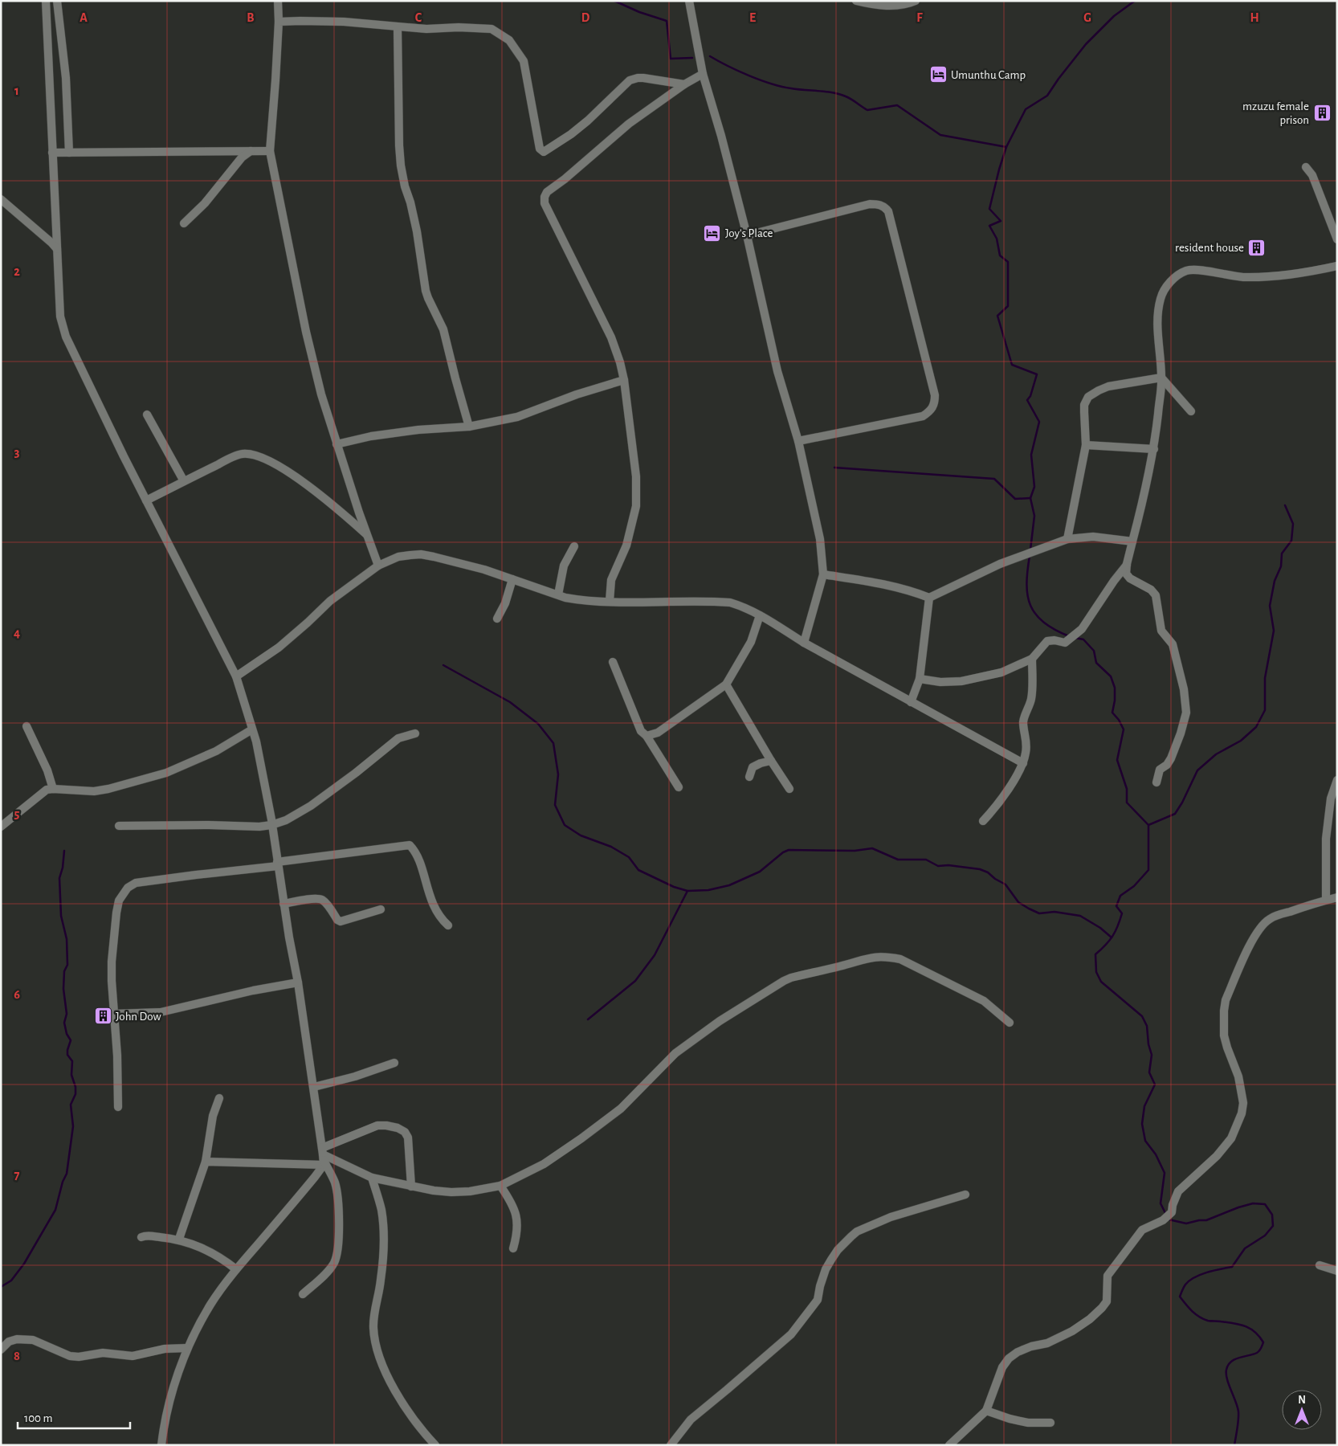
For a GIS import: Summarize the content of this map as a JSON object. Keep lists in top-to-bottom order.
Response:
{
  "places": {
    "hotel": ["Umunthu Camp", "Joy's Place"],
    "building": ["mzuzu female prison", "resident house", "John Dow"]
  },
  "scale_bar": "100 m",
  "north": "top",
  "grid": {
    "columns": [
      "A",
      "B",
      "C",
      "D",
      "E",
      "F",
      "G",
      "H"
    ],
    "rows": [
      "1",
      "2",
      "3",
      "4",
      "5",
      "6",
      "7",
      "8"
    ]
  }
}
